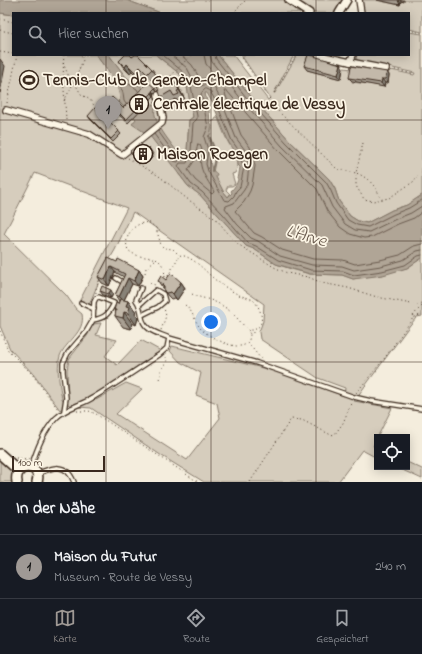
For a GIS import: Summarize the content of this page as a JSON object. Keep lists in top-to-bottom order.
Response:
{
  "water": ["L'Arve"],
  "places": {
    "sports": ["Tennis-Club de Genève-Champel"],
    "building": ["Centrale électrique de Vessy", "Maison Roesgen"]
  },
  "scale_bar": "100 m",
  "page": {
    "search": "Hier suchen",
    "pins": "1",
    "scale": "100 m",
    "heading": "In der Nähe",
    "list": [
      {
        "mark": "1",
        "name": "Maison du Futur",
        "note": "Museum · Route de Vessy",
        "value": "240 m"
      }
    ],
    "nav": ["Karte", "Route", "Gespeichert"]
  }
}
